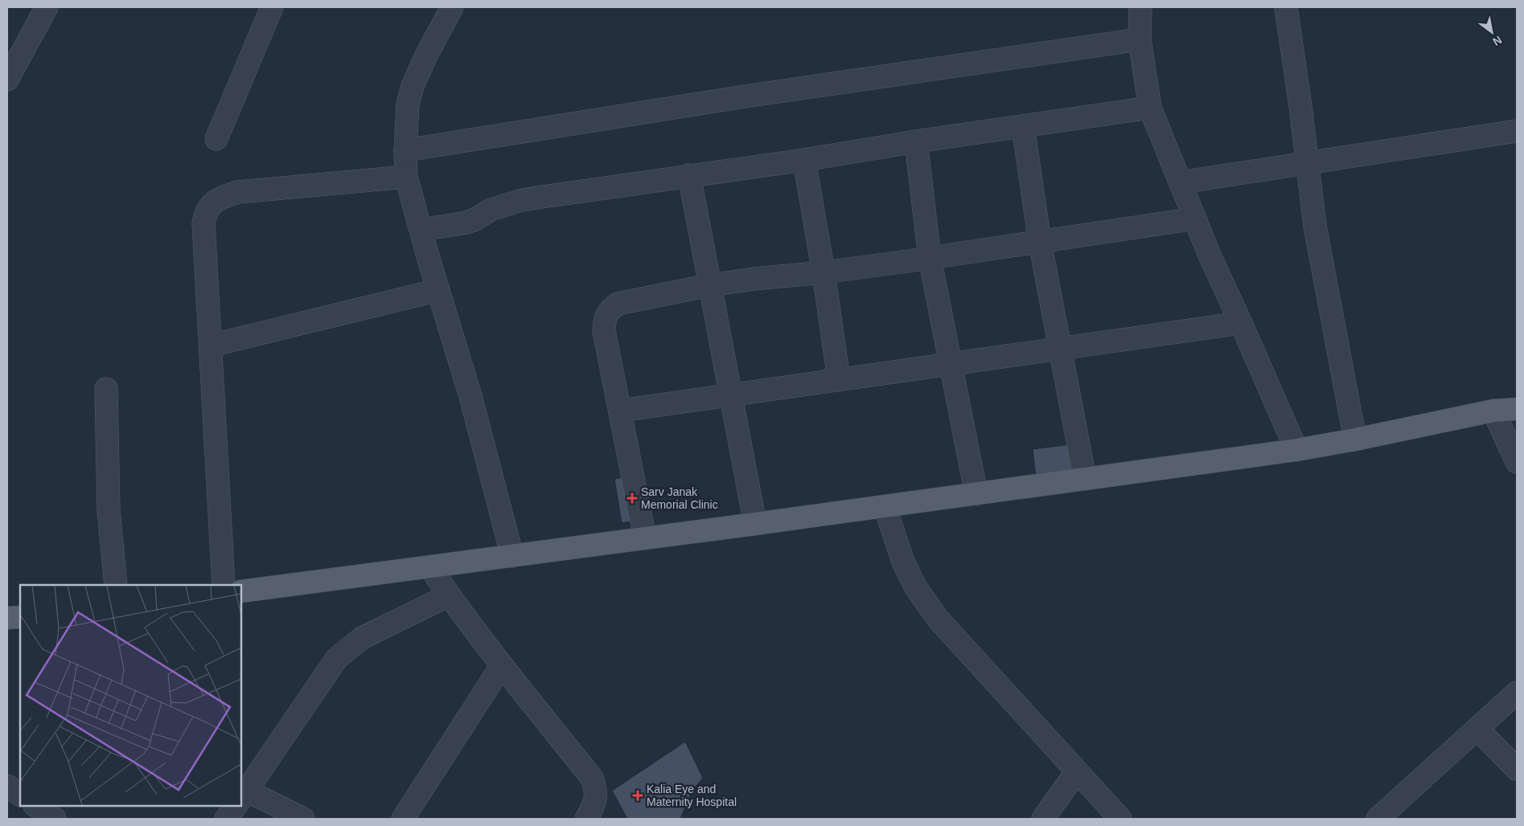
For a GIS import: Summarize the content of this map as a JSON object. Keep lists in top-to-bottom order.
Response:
{
  "places": {
    "health": ["Sarv Janak Memorial Clinic", "Kalia Eye and Maternity Hospital"]
  },
  "north": "bottom right"
}
